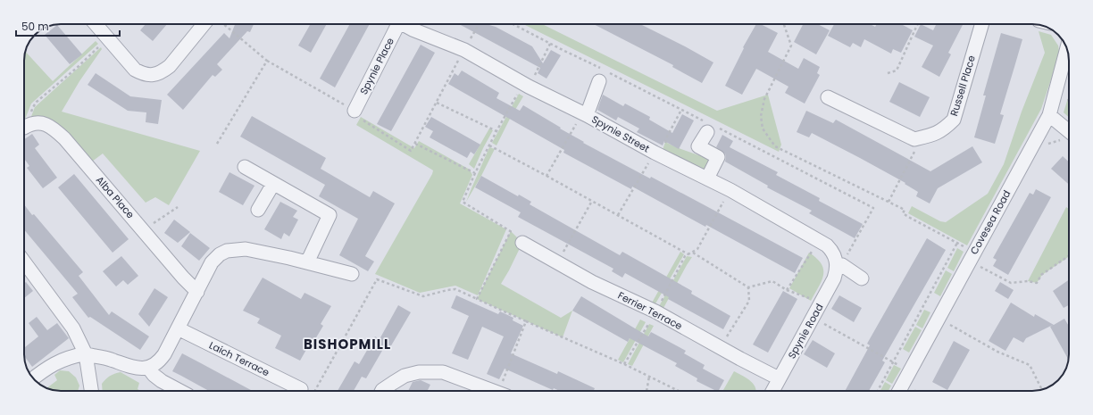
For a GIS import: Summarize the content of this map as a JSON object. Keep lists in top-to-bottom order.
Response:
{
  "streets": {
    "street": [
      "Spynie Place",
      "Russell Place",
      "Spynie Street",
      "Alba Place",
      "Covesea Road",
      "Ferrier Terrace",
      "Spynie Road",
      "Laich Terrace"
    ]
  },
  "crossings": [
    ["Spynie Street", "Spynie Road"],
    ["Ferrier Terrace", "Spynie Road"]
  ],
  "districts": ["BISHOPMILL"],
  "scale_bar": "50 m"
}
